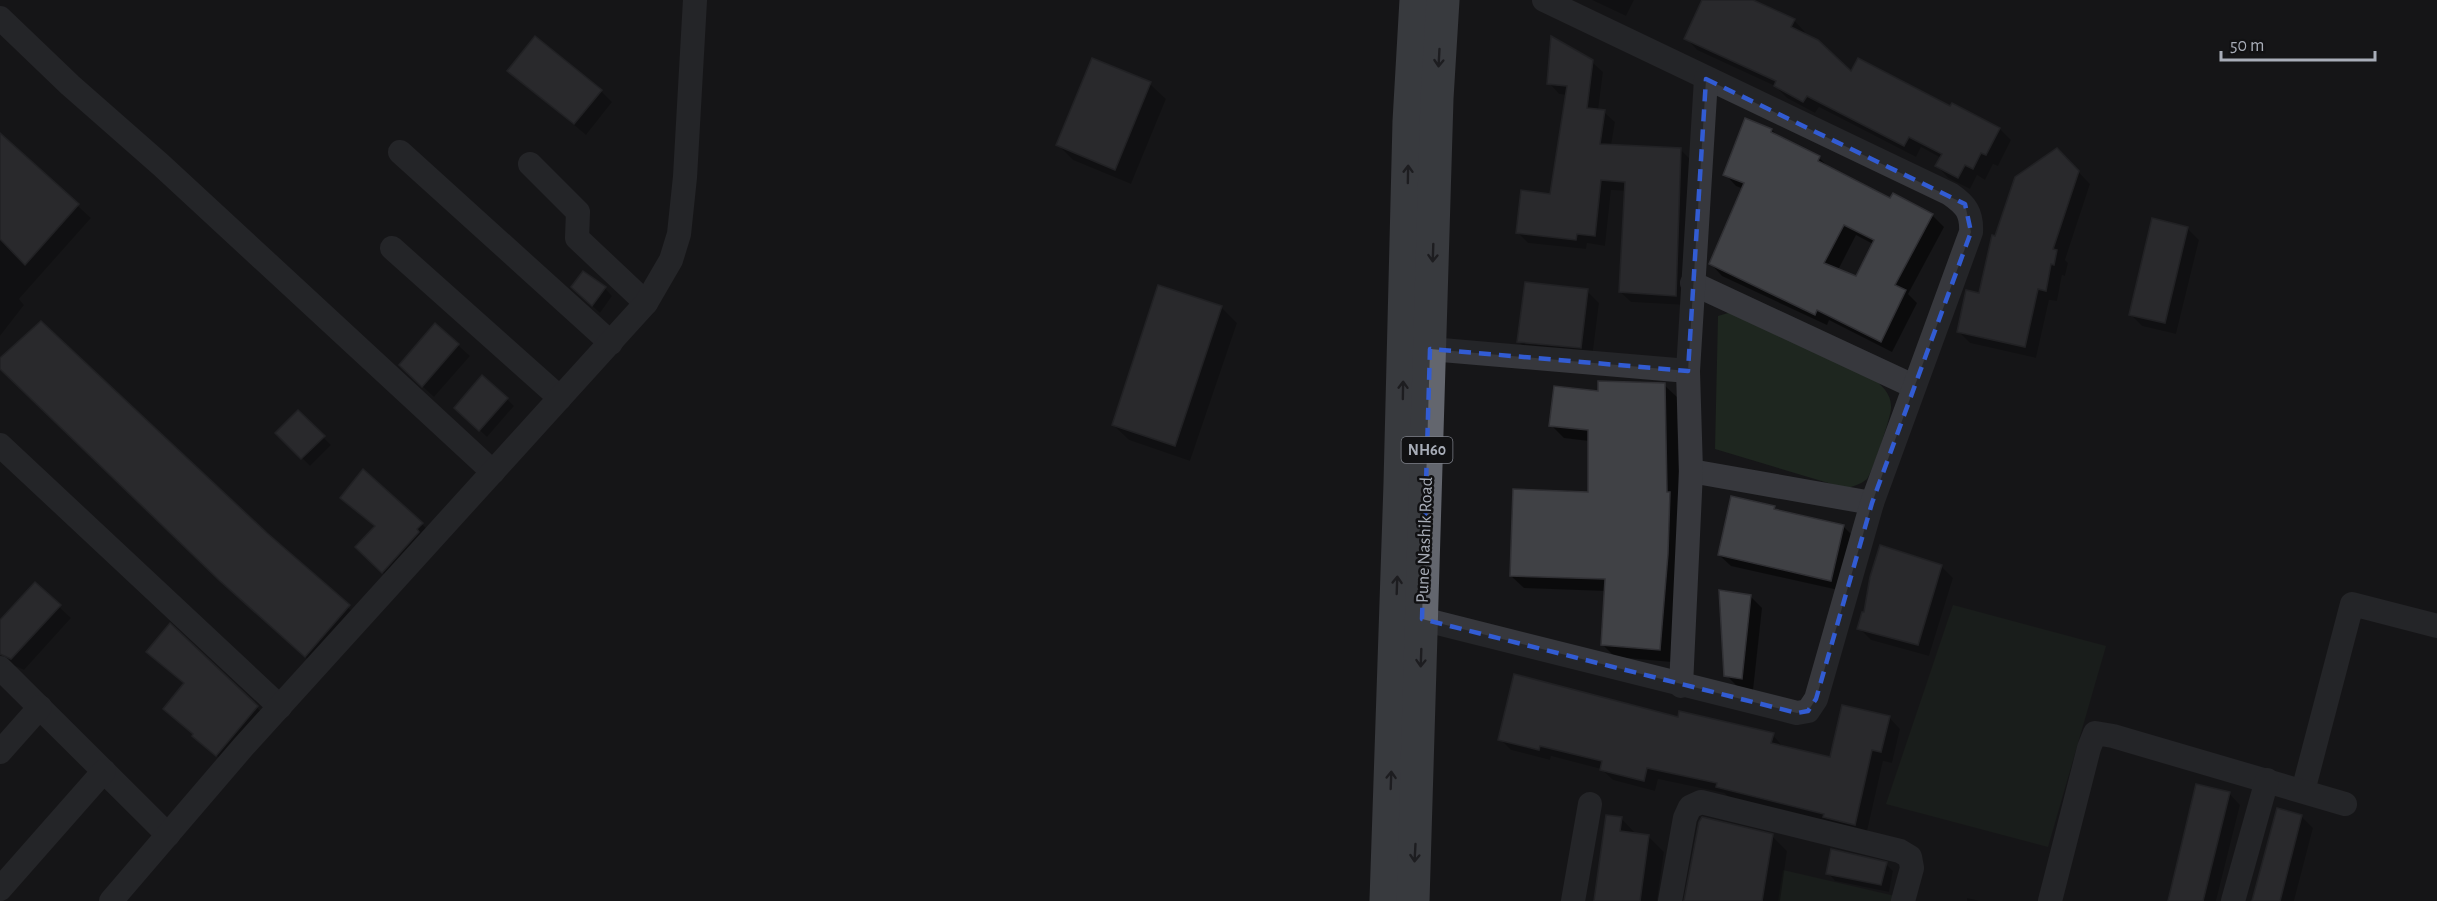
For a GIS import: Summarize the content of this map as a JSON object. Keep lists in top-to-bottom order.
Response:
{
  "streets": {
    "highway": ["NH60", "Pune Nashik Road"]
  },
  "scale_bar": "50 m"
}
